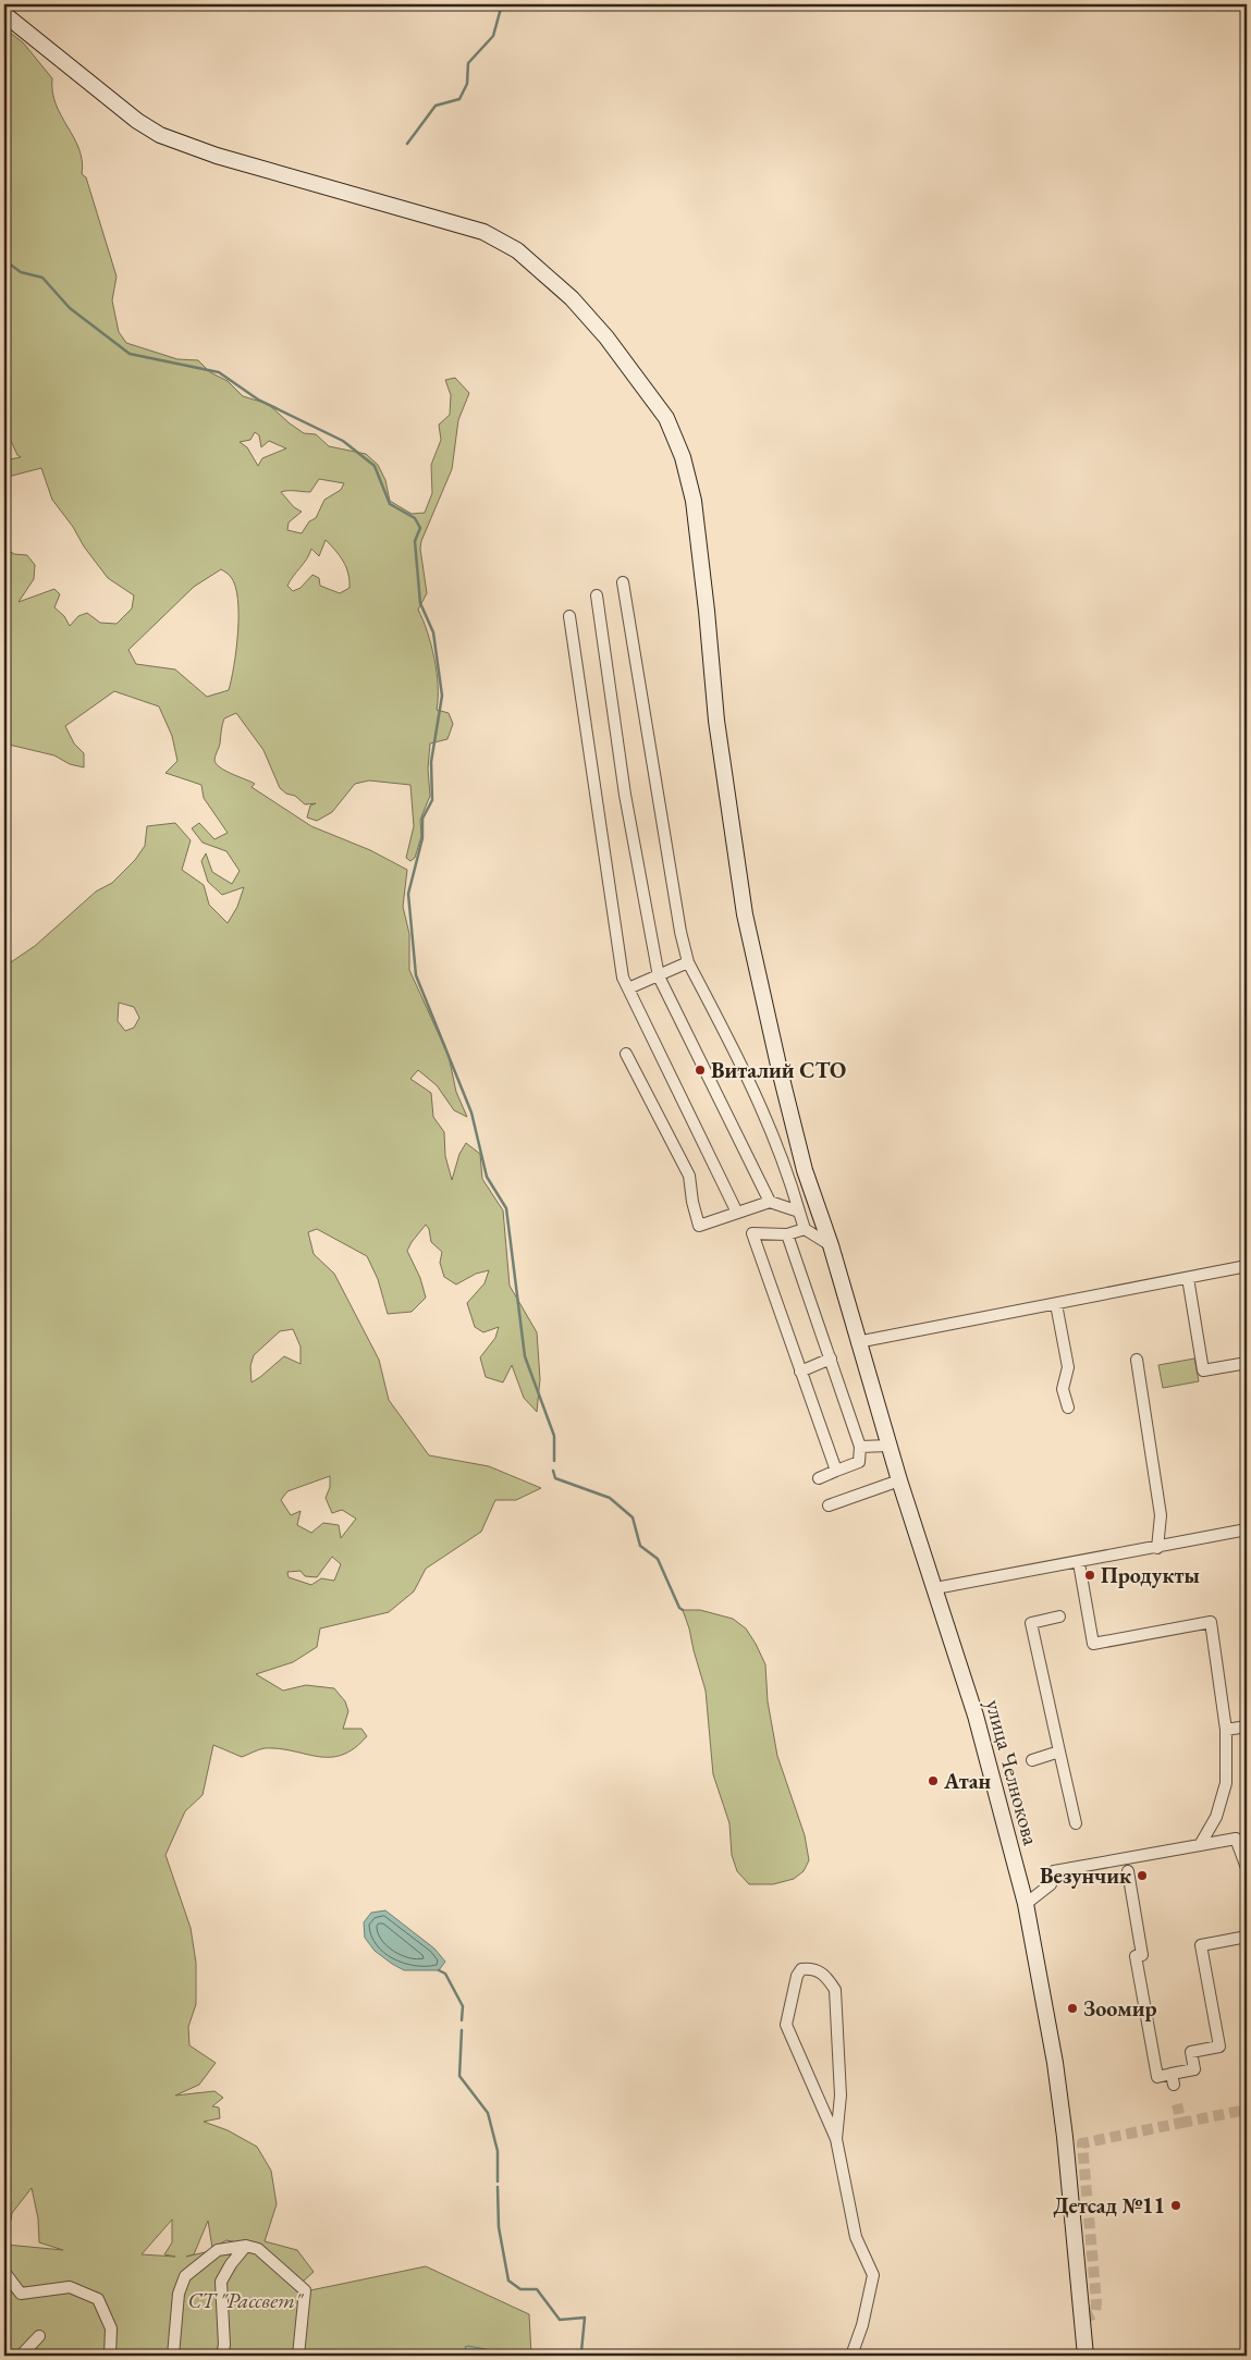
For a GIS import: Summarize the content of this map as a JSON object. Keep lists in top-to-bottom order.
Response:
{
  "streets": {
    "main road": ["улица Челнокова"]
  },
  "parks": ["СТ \"Рассвет\""],
  "places": [
    "Виталий СТО",
    "Продукты",
    "Атан",
    "Везунчик",
    "Зоомир",
    "Детсад №11"
  ]
}
